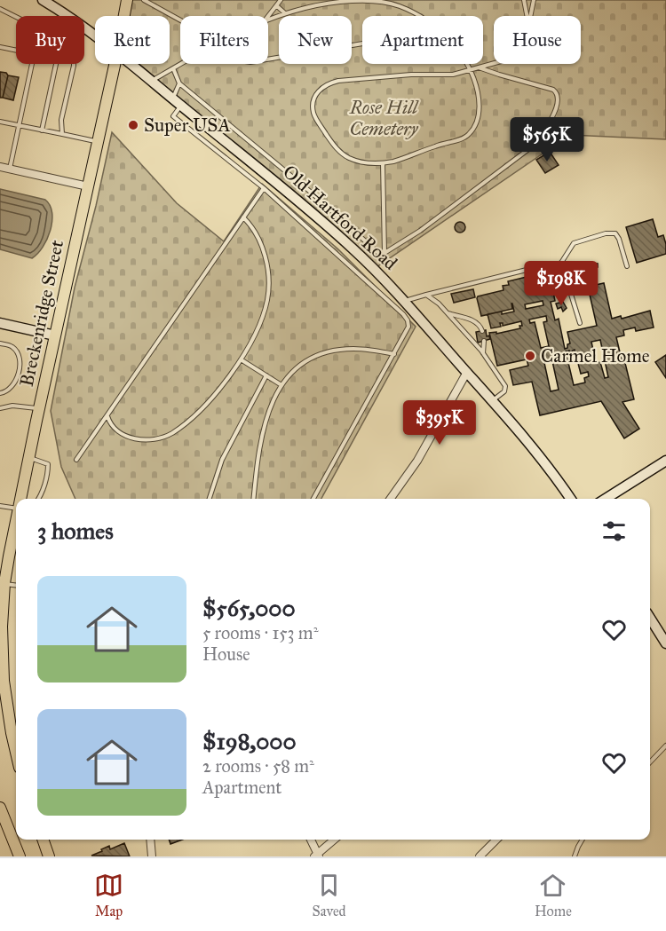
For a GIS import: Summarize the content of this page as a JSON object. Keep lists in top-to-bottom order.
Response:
{
  "streets": {
    "main road": ["Old Hartford Road", "Breckenridge Street"]
  },
  "parks": ["Rose Hill Cemetery"],
  "places": ["Super USA", "Carmel Home"],
  "page": {
    "chip": [
      "Buy",
      "Rent",
      "Filters",
      "New",
      "Apartment",
      "House"
    ],
    "price": ["$565K", "$198K", "$395K"],
    "heading": "3 homes",
    "list": [
      {
        "name": "$565,000",
        "note": "5 rooms · 153 m² · House"
      },
      {
        "name": "$198,000",
        "note": "2 rooms · 58 m² · Apartment"
      }
    ],
    "tabs": ["Map", "Saved", "Home"]
  }
}
